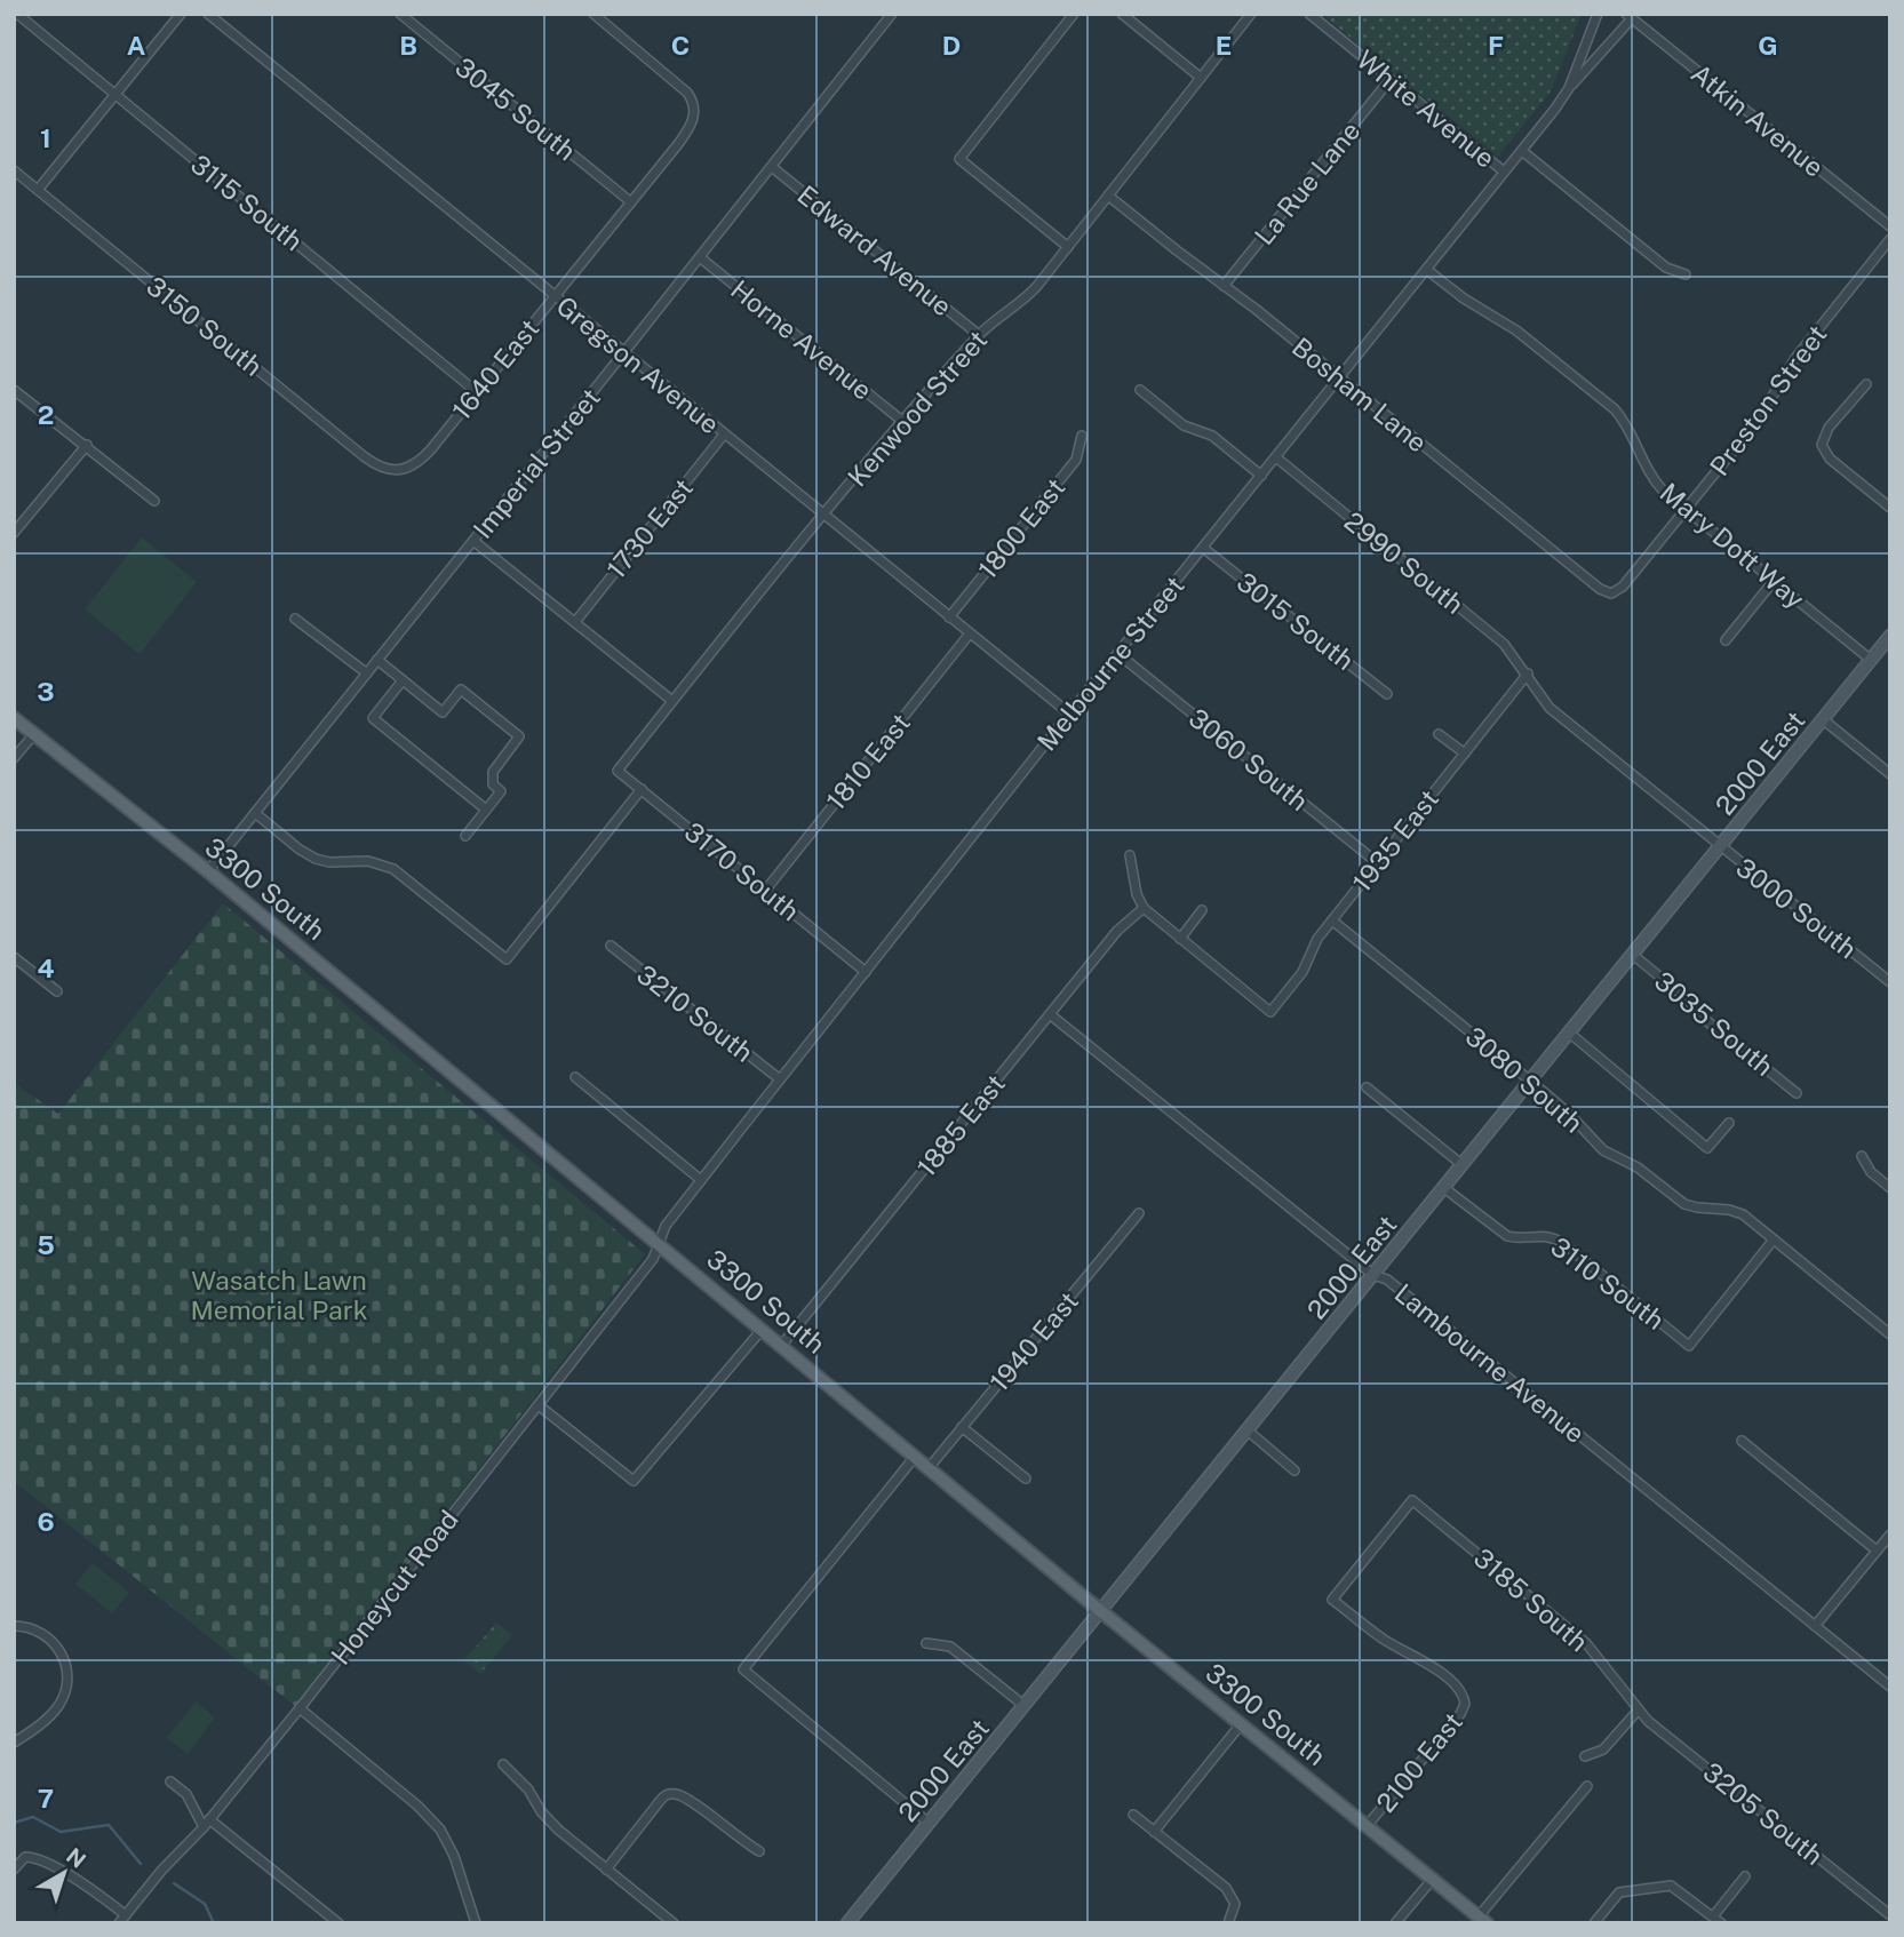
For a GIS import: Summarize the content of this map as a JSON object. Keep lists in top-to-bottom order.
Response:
{
  "streets": {
    "main road": ["3300 South"],
    "street": [
      "3045 South",
      "White Avenue",
      "Atkin Avenue",
      "La Rue Lane",
      "3115 South",
      "Edward Avenue",
      "3150 South",
      "Horne Avenue",
      "Gregson Avenue",
      "1640 East",
      "Bosham Lane",
      "Preston Street",
      "Kenwood Street",
      "Imperial Street",
      "1730 East",
      "1800 East",
      "Mary Dott Way",
      "2990 South",
      "3015 South",
      "Melbourne Street",
      "3060 South",
      "1810 East",
      "2000 East",
      "1935 East",
      "3170 South",
      "3000 South",
      "3210 South",
      "3035 South",
      "3080 South",
      "1885 East",
      "3110 South",
      "1940 East",
      "Lambourne Avenue",
      "Honeycut Road",
      "3185 South",
      "2100 East",
      "3205 South"
    ]
  },
  "crossings": [
    ["3045 South", "1640 East"],
    ["White Avenue", "La Rue Lane"],
    ["White Avenue", "Melbourne Street"],
    ["Atkin Avenue", "Melbourne Street"],
    ["La Rue Lane", "Bosham Lane"],
    ["3115 South", "1640 East"],
    ["Edward Avenue", "Kenwood Street"],
    ["Edward Avenue", "Imperial Street"],
    ["3150 South", "1640 East"],
    ["Horne Avenue", "Kenwood Street"],
    ["Horne Avenue", "Imperial Street"],
    ["Gregson Avenue", "1640 East"],
    ["Gregson Avenue", "Kenwood Street"],
    ["Gregson Avenue", "Imperial Street"],
    ["Gregson Avenue", "1730 East"],
    ["Gregson Avenue", "1800 East"],
    ["Gregson Avenue", "Melbourne Street"],
    ["Gregson Avenue", "1810 East"],
    ["Bosham Lane", "Preston Street"],
    ["Bosham Lane", "Kenwood Street"],
    ["Bosham Lane", "Melbourne Street"],
    ["Preston Street", "Mary Dott Way"],
    ["Kenwood Street", "3170 South"],
    ["Imperial Street", "3300 South"],
    ["Mary Dott Way", "Melbourne Street"],
    ["Mary Dott Way", "2000 East"],
    ["2990 South", "Melbourne Street"],
    ["2990 South", "1935 East"],
    ["2990 South", "3000 South"],
    ["3015 South", "Melbourne Street"],
    ["Melbourne Street", "3060 South"],
    ["Melbourne Street", "3170 South"],
    ["Melbourne Street", "3300 South"],
    ["Melbourne Street", "3210 South"],
    ["Melbourne Street", "Honeycut Road"],
    ["3060 South", "1935 East"],
    ["1810 East", "3170 South"],
    ["2000 East", "3300 South"],
    ["2000 East", "3000 South"],
    ["2000 East", "3035 South"],
    ["2000 East", "3080 South"],
    ["2000 East", "3110 South"],
    ["2000 East", "Lambourne Avenue"],
    ["1935 East", "3000 South"],
    ["1935 East", "3080 South"],
    ["3300 South", "1885 East"],
    ["3300 South", "1940 East"],
    ["3300 South", "Honeycut Road"],
    ["3300 South", "2100 East"],
    ["3080 South", "3110 South"],
    ["1885 East", "Lambourne Avenue"],
    ["3185 South", "2100 East"],
    ["3185 South", "3205 South"]
  ],
  "parks": ["Wasatch Lawn Memorial Park"],
  "north": "top right",
  "grid": {
    "columns": [
      "A",
      "B",
      "C",
      "D",
      "E",
      "F",
      "G"
    ],
    "rows": [
      "1",
      "2",
      "3",
      "4",
      "5",
      "6",
      "7"
    ]
  }
}
